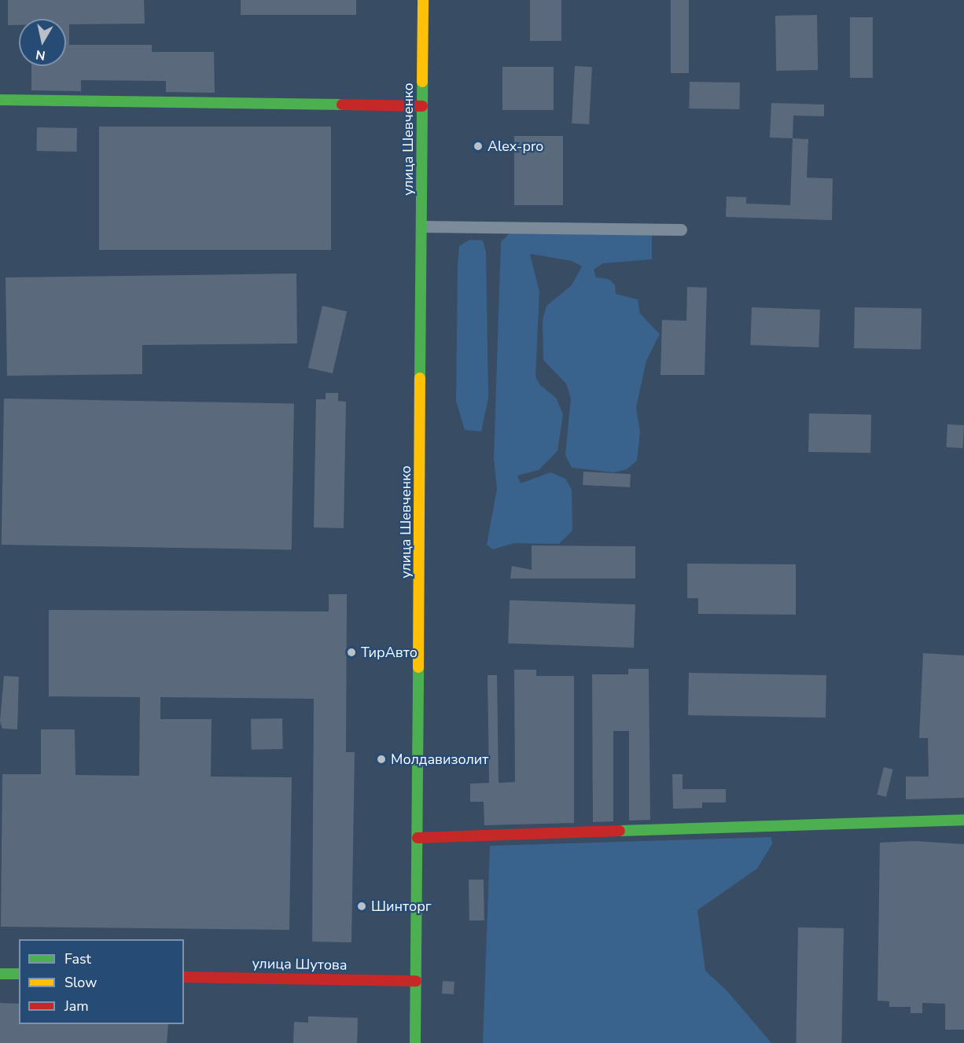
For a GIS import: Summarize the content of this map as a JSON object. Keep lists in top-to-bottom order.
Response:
{
  "streets": {
    "main road": ["улица Шевченко", "улица Шутова"]
  },
  "crossings": [
    ["улица Шевченко", "улица Шутова"]
  ],
  "places": [
    "Alex-pro",
    "ТирАвто",
    "Молдавизолит",
    "Шинторг"
  ],
  "legend": ["Fast", "Slow", "Jam"],
  "north": "bottom"
}
